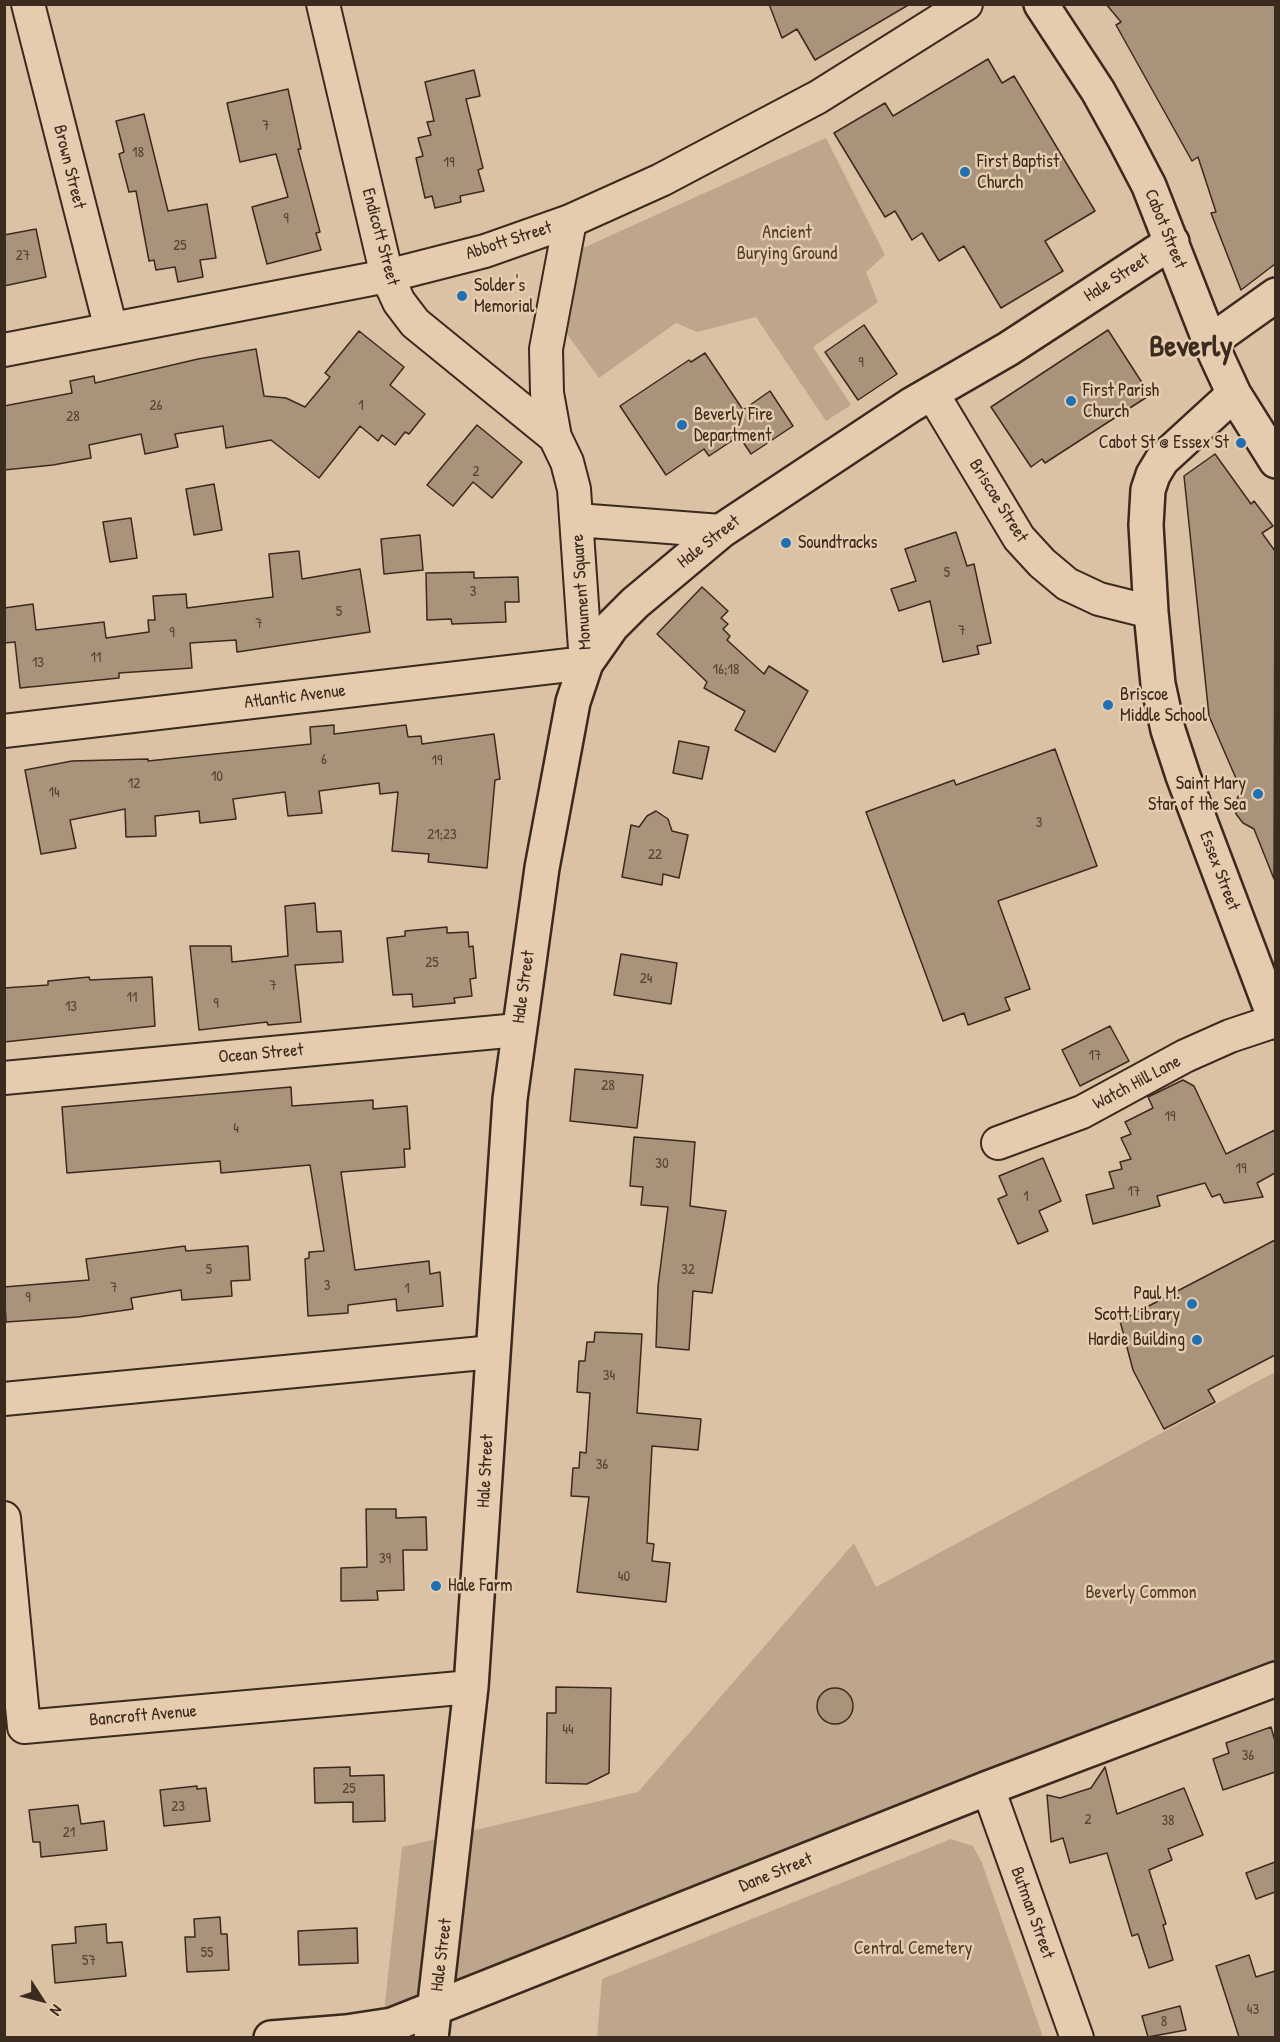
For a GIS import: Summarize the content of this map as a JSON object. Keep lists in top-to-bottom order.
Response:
{
  "streets": {
    "street": [
      "Brown Street",
      "Cabot Street",
      "Endicott Street",
      "Abbott Street",
      "Hale Street",
      "Briscoe Street",
      "Monument Square",
      "Atlantic Avenue",
      "Essex Street",
      "Ocean Street",
      "Watch Hill Lane",
      "Bancroft Avenue",
      "Dane Street",
      "Butman Street"
    ]
  },
  "crossings": [
    ["Brown Street", "Abbott Street"],
    ["Cabot Street", "Hale Street"],
    ["Cabot Street", "Essex Street"],
    ["Endicott Street", "Abbott Street"],
    ["Endicott Street", "Monument Square"],
    ["Abbott Street", "Monument Square"],
    ["Hale Street", "Briscoe Street"],
    ["Hale Street", "Monument Square"],
    ["Hale Street", "Atlantic Avenue"],
    ["Hale Street", "Ocean Street"],
    ["Hale Street", "Bancroft Avenue"],
    ["Hale Street", "Dane Street"],
    ["Briscoe Street", "Essex Street"],
    ["Monument Square", "Atlantic Avenue"],
    ["Essex Street", "Watch Hill Lane"],
    ["Dane Street", "Butman Street"]
  ],
  "districts": ["Beverly"],
  "parks": ["Ancient Burying Ground", "Beverly Common", "Central Cemetery"],
  "places": [
    "First Baptist Church",
    "Solder's Memorial",
    "First Parish Church",
    "Beverly Fire Department",
    "Cabot St @ Essex St",
    "Soundtracks",
    "Briscoe Middle School",
    "Saint Mary Star of the Sea",
    "Paul M. Scott Library",
    "Hardie Building",
    "Hale Farm"
  ],
  "house_numbers": [
    "7",
    "18",
    "19",
    "9",
    "25",
    "27",
    "9",
    "26",
    "1",
    "28",
    "2",
    "5",
    "3",
    "5",
    "7",
    "7",
    "9",
    "11",
    "13",
    "16;18",
    "6",
    "19",
    "10",
    "12",
    "14",
    "3",
    "21;23",
    "22",
    "25",
    "24",
    "7",
    "11",
    "9",
    "13",
    "17",
    "28",
    "19",
    "4",
    "30",
    "19",
    "17",
    "1",
    "5",
    "32",
    "3",
    "7",
    "1",
    "9",
    "34",
    "36",
    "39",
    "40",
    "44",
    "36",
    "25",
    "23",
    "2",
    "38",
    "21",
    "55",
    "57",
    "43",
    "8"
  ],
  "north": "bottom right"
}
